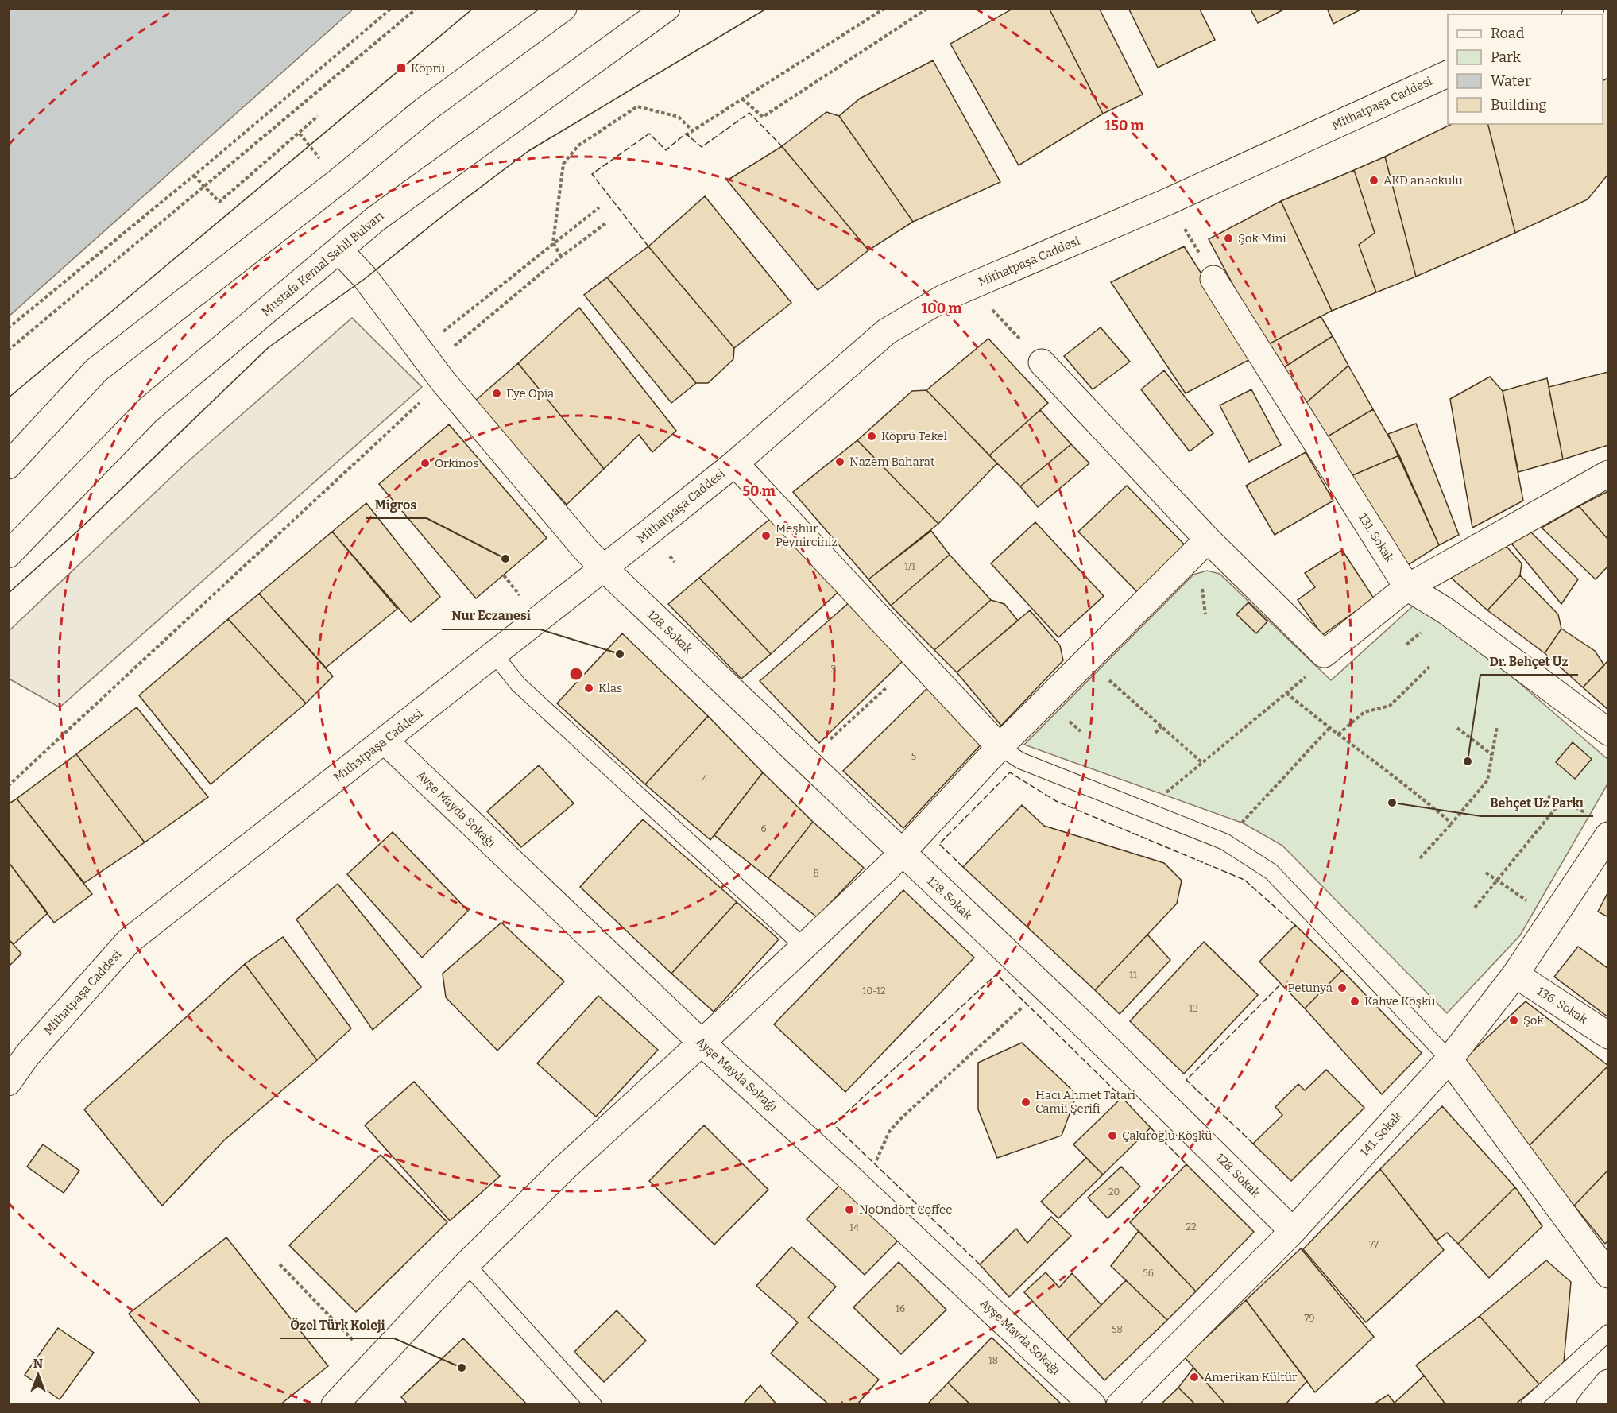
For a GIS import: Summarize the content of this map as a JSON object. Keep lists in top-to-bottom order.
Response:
{
  "streets": {
    "street": [
      "Mithatpaşa Caddesi",
      "Mustafa Kemal Sahil Bulvarı",
      "131. Sokak",
      "128. Sokak",
      "Ayşe Mayda Sokağı",
      "136. Sokak",
      "141. Sokak"
    ]
  },
  "crossings": [
    ["Mithatpaşa Caddesi", "128. Sokak"],
    ["Mithatpaşa Caddesi", "Ayşe Mayda Sokağı"],
    ["Mustafa Kemal Sahil Bulvarı", "128. Sokak"],
    ["128. Sokak", "141. Sokak"],
    ["136. Sokak", "141. Sokak"]
  ],
  "places": {
    "transit": ["Köprü"],
    "other": [
      "AKD anaokulu",
      "Şok Mini",
      "Eye Opia",
      "Köprü Tekel",
      "Nazem Baharat",
      "Orkinos",
      "Meşhur Peynirciniz",
      "Migros",
      "Nur Eczanesi",
      "Klas",
      "Dr. Behçet Uz",
      "Behçet Uz Parkı",
      "Petunya",
      "Kahve Köşkü",
      "Şok",
      "Hacı Ahmet Tatari Camii Şerifi",
      "Çakıroğlu Köşkü",
      "NoOndört Coffee",
      "Özel Türk Koleji",
      "Amerikan Kültür"
    ]
  },
  "house_numbers": [
    "1/1",
    "3",
    "5",
    "4",
    "6",
    "8",
    "11",
    "10-12",
    "13",
    "20",
    "22",
    "14",
    "77",
    "56",
    "16",
    "79",
    "58",
    "18"
  ],
  "legend": [
    "Road",
    "Park",
    "Water",
    "Building"
  ],
  "north": "top",
  "rings": ["150 m", "100 m", "50 m"]
}
